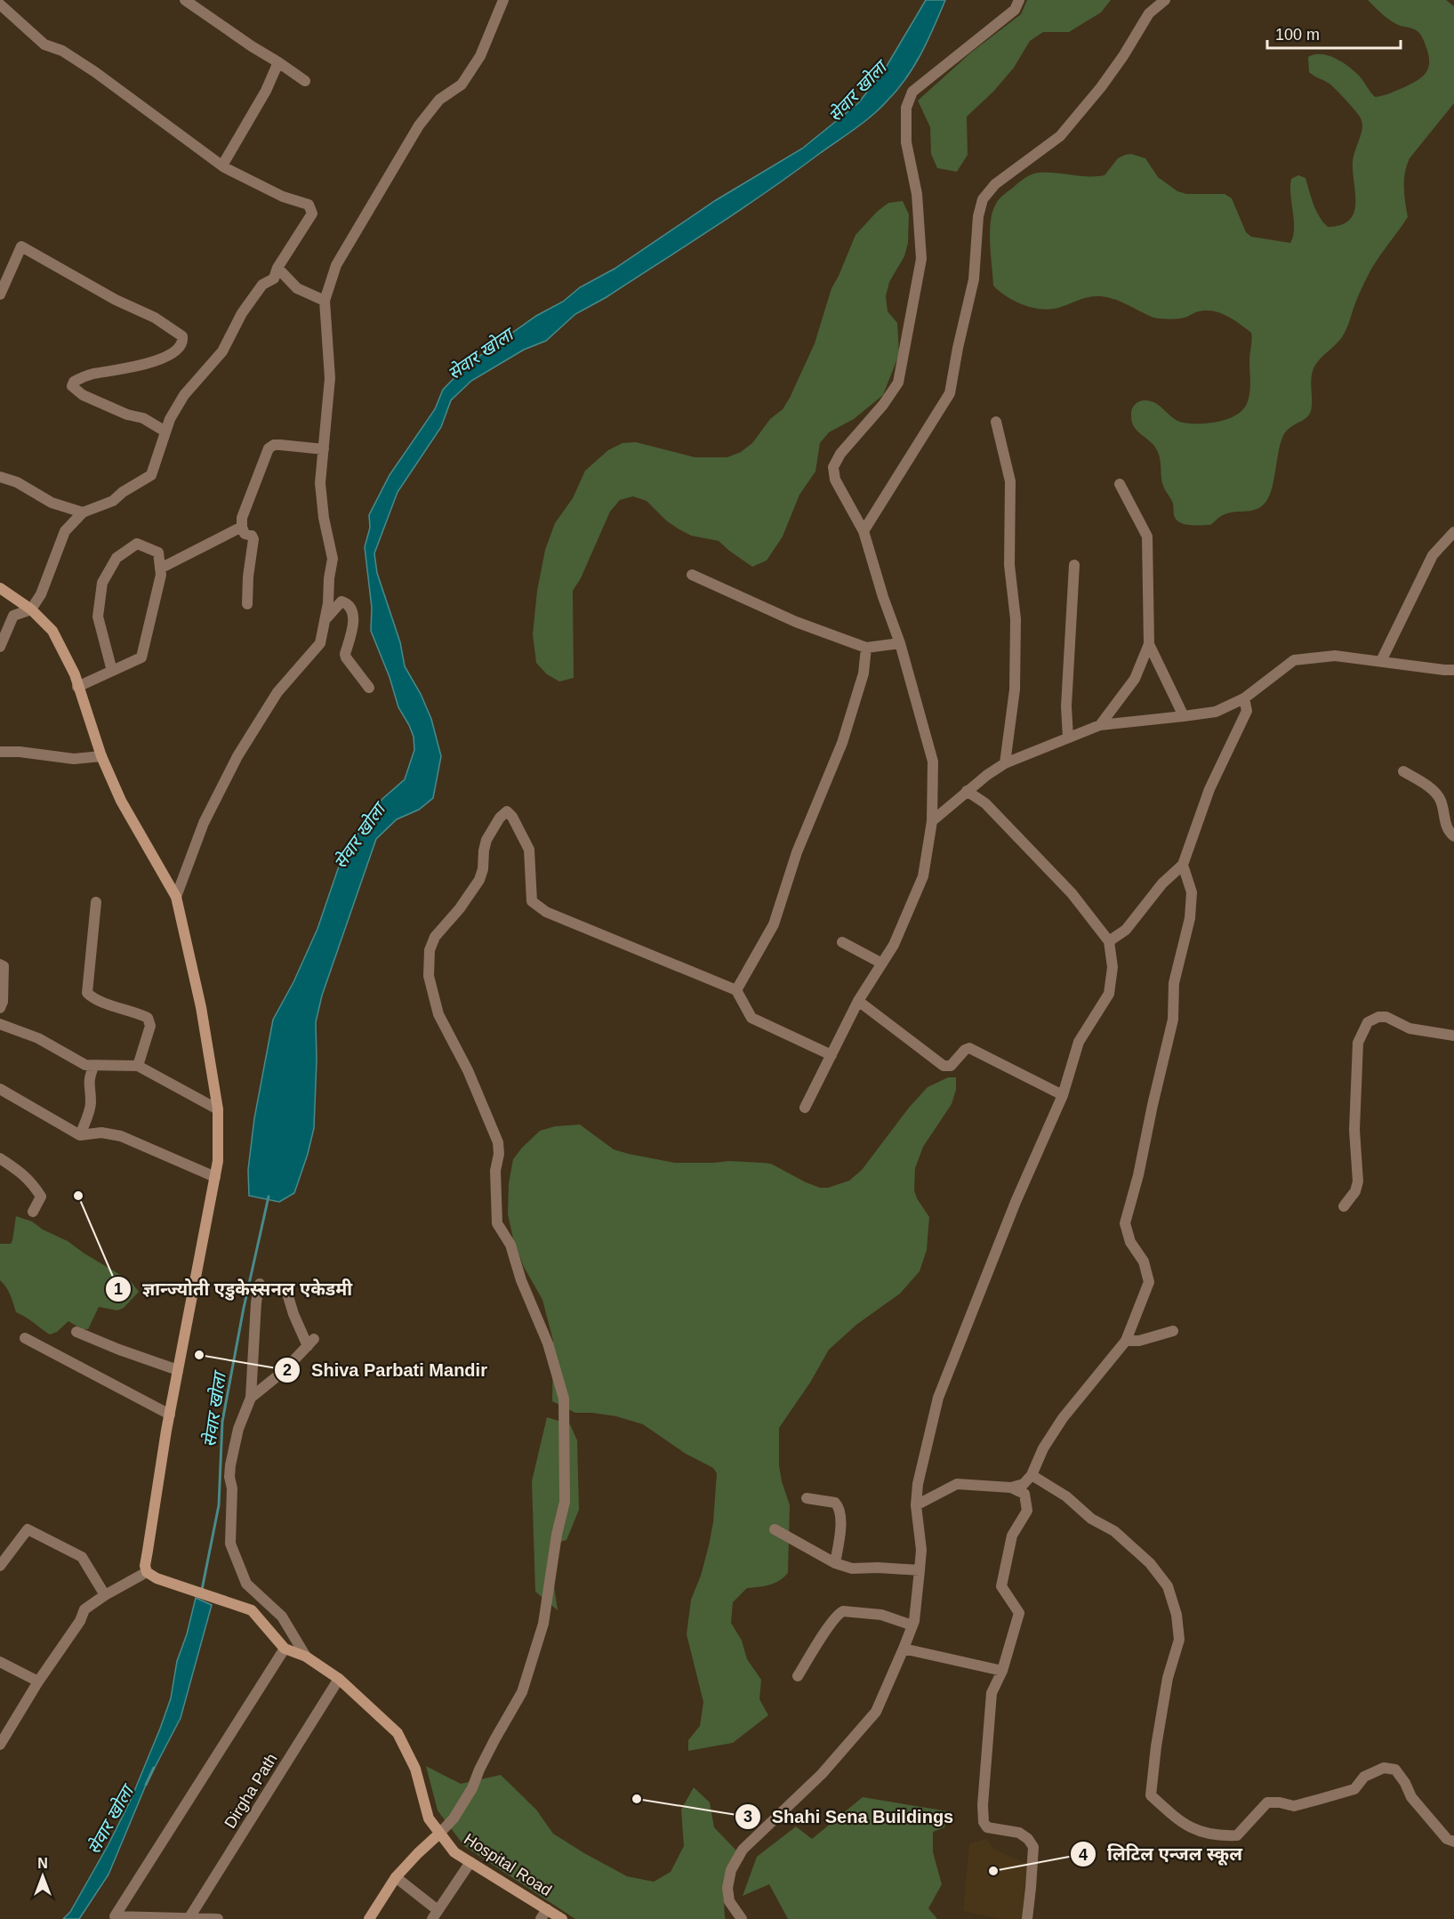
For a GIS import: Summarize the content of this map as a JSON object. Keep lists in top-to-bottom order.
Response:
{
  "streets": {
    "street": ["Dirgha Path", "Hospital Road"]
  },
  "crossings": [
    ["Dirgha Path", "Hospital Road"]
  ],
  "water": ["सेवार खोला"],
  "places": [
    "ज्ञान्ज्योती एडुकेस्सनल एकेडमी",
    "Shiva Parbati Mandir",
    "Shahi Sena Buildings",
    "लिटिल एन्जल स्कूल"
  ],
  "scale_bar": "100 m",
  "north": "top"
}
